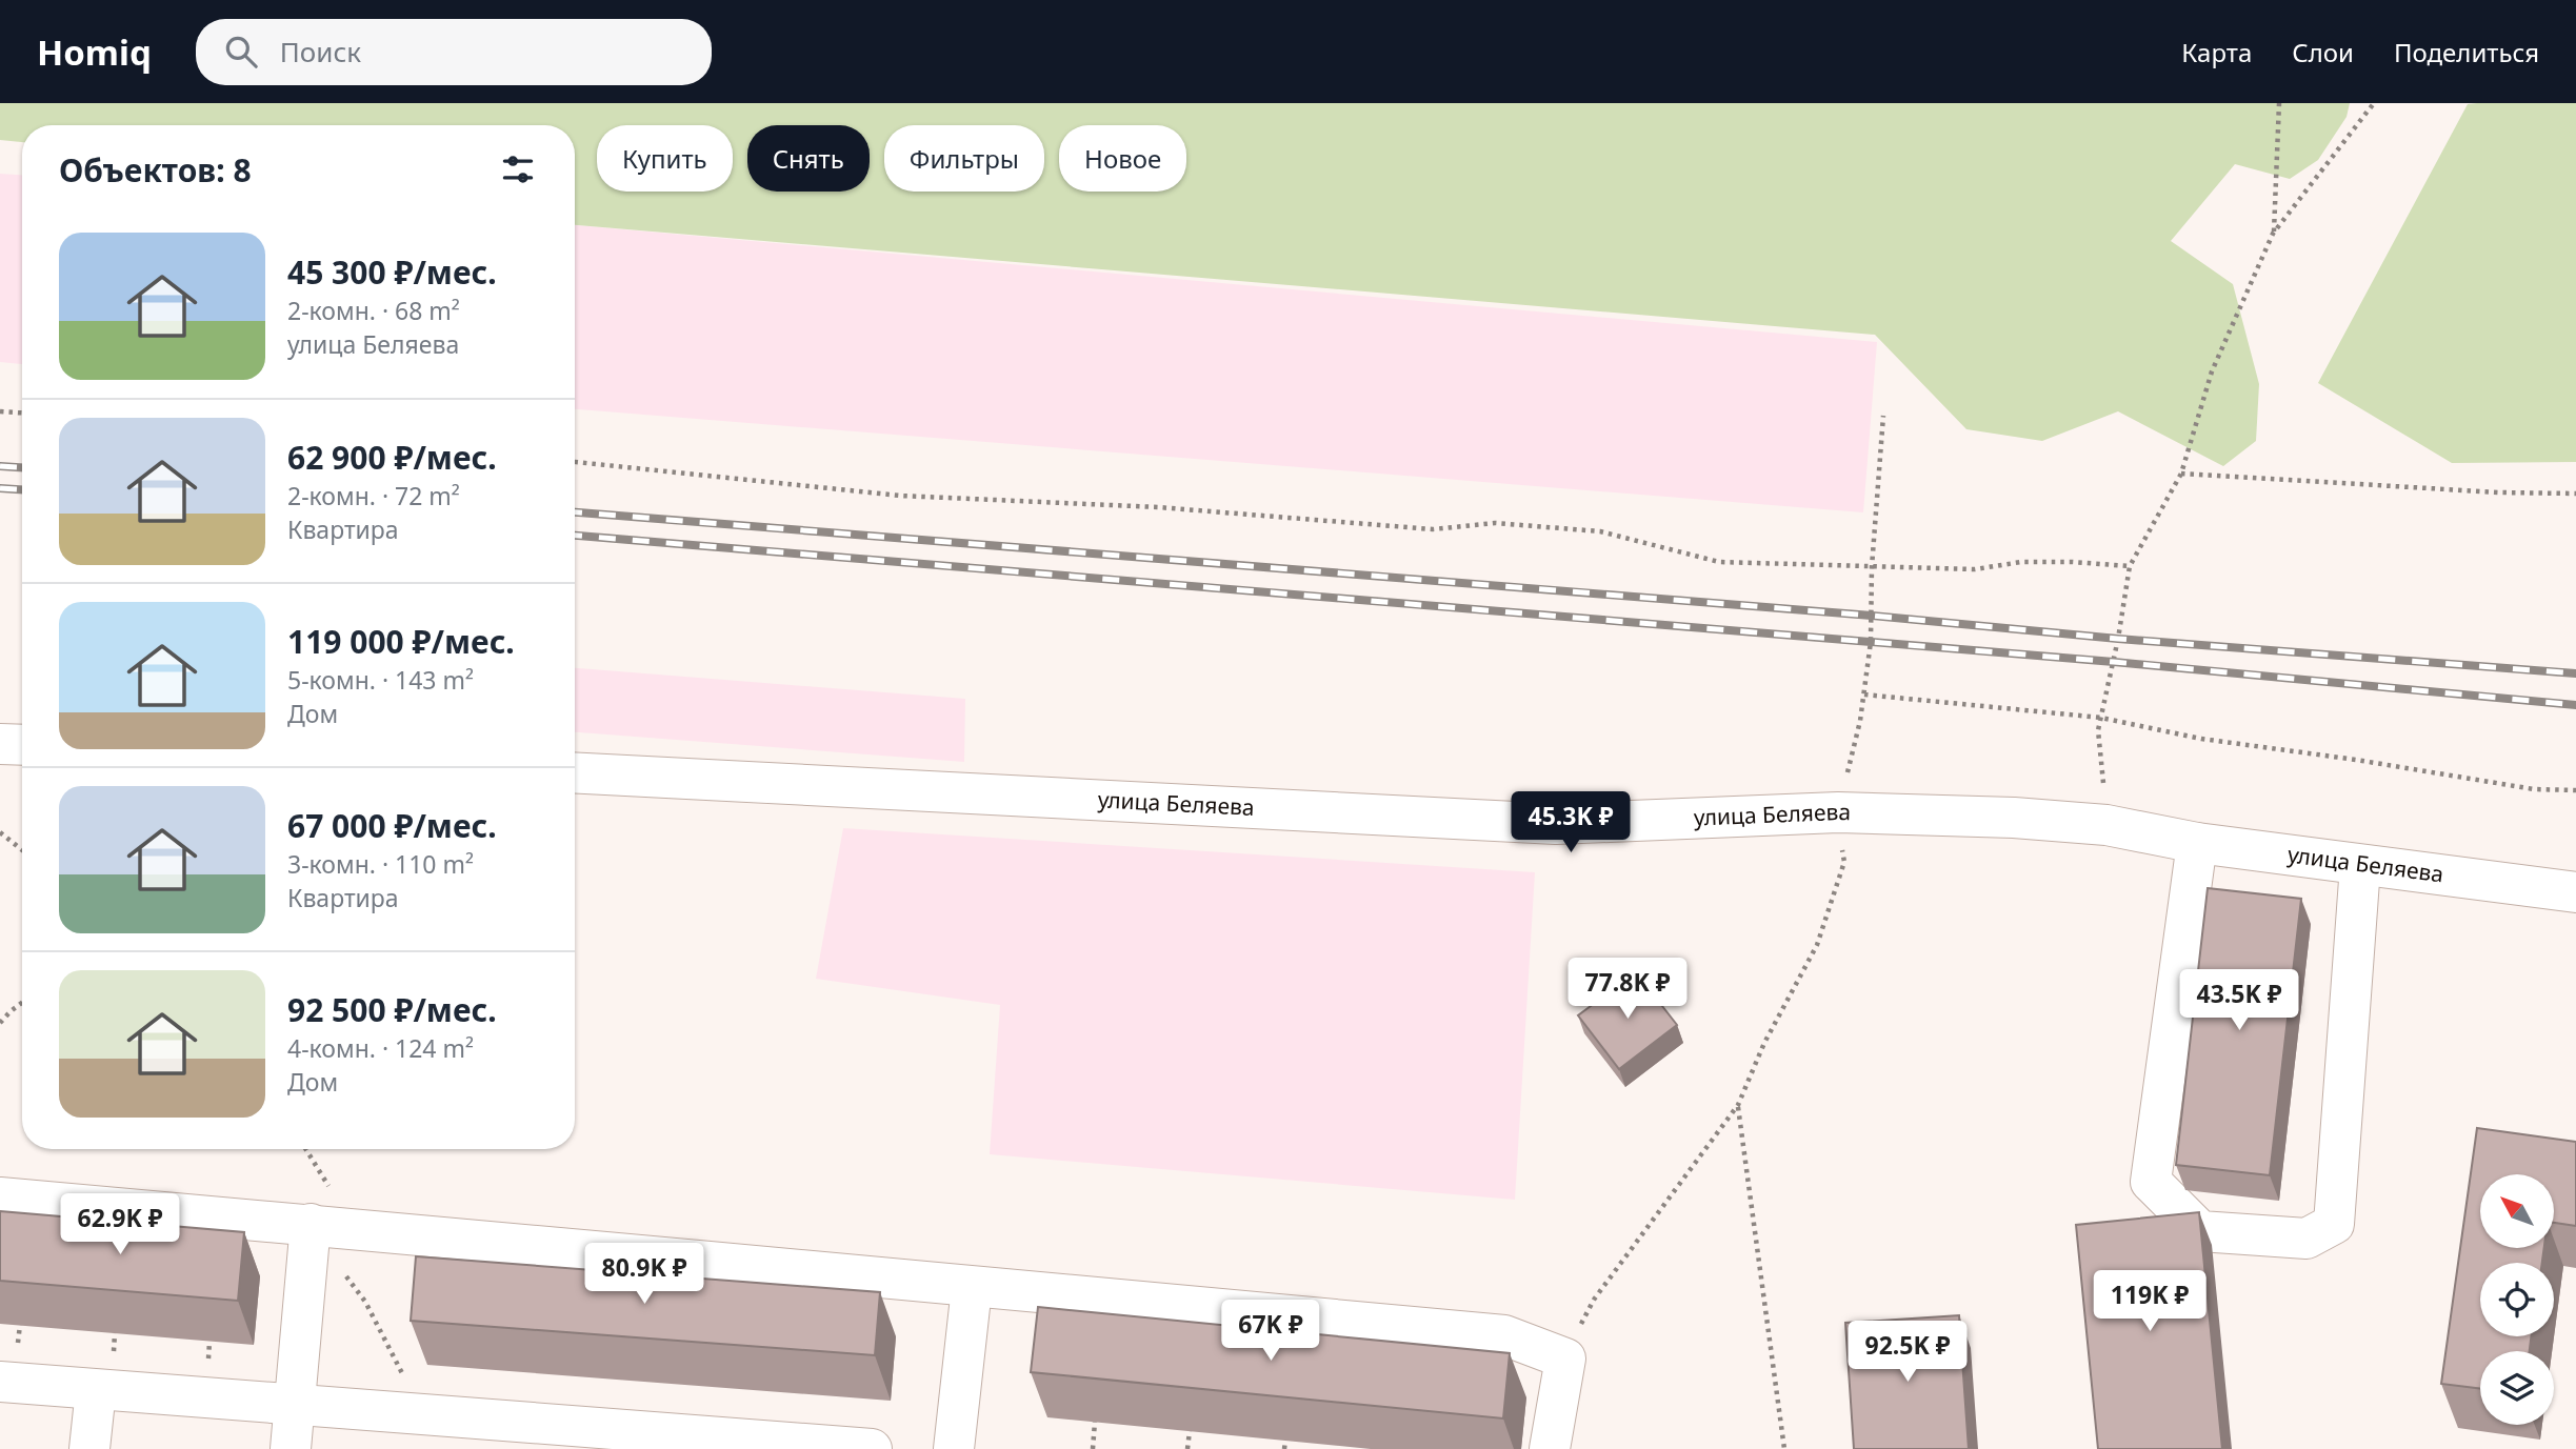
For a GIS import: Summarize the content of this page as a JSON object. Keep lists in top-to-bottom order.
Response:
{
  "streets": {
    "street": ["улица Беляева"]
  },
  "north": "top left",
  "page": {
    "header": "Homiq",
    "search": "Поиск",
    "nav": ["Карта", "Слои", "Поделиться"],
    "chip": [
      "Купить",
      "Снять",
      "Фильтры",
      "Новое"
    ],
    "heading": "Объектов: 8",
    "list": [
      {
        "name": "45 300 ₽/мес.",
        "note": "2-комн. · 68 m² · улица Беляева"
      },
      {
        "name": "62 900 ₽/мес.",
        "note": "2-комн. · 72 m² · Квартира"
      },
      {
        "name": "119 000 ₽/мес.",
        "note": "5-комн. · 143 m² · Дом"
      },
      {
        "name": "67 000 ₽/мес.",
        "note": "3-комн. · 110 m² · Квартира"
      },
      {
        "name": "92 500 ₽/мес.",
        "note": "4-комн. · 124 m² · Дом"
      }
    ],
    "price": [
      "45.3K ₽",
      "77.8K ₽",
      "43.5K ₽",
      "62.9K ₽",
      "80.9K ₽",
      "119K ₽",
      "67K ₽",
      "92.5K ₽"
    ]
  }
}
